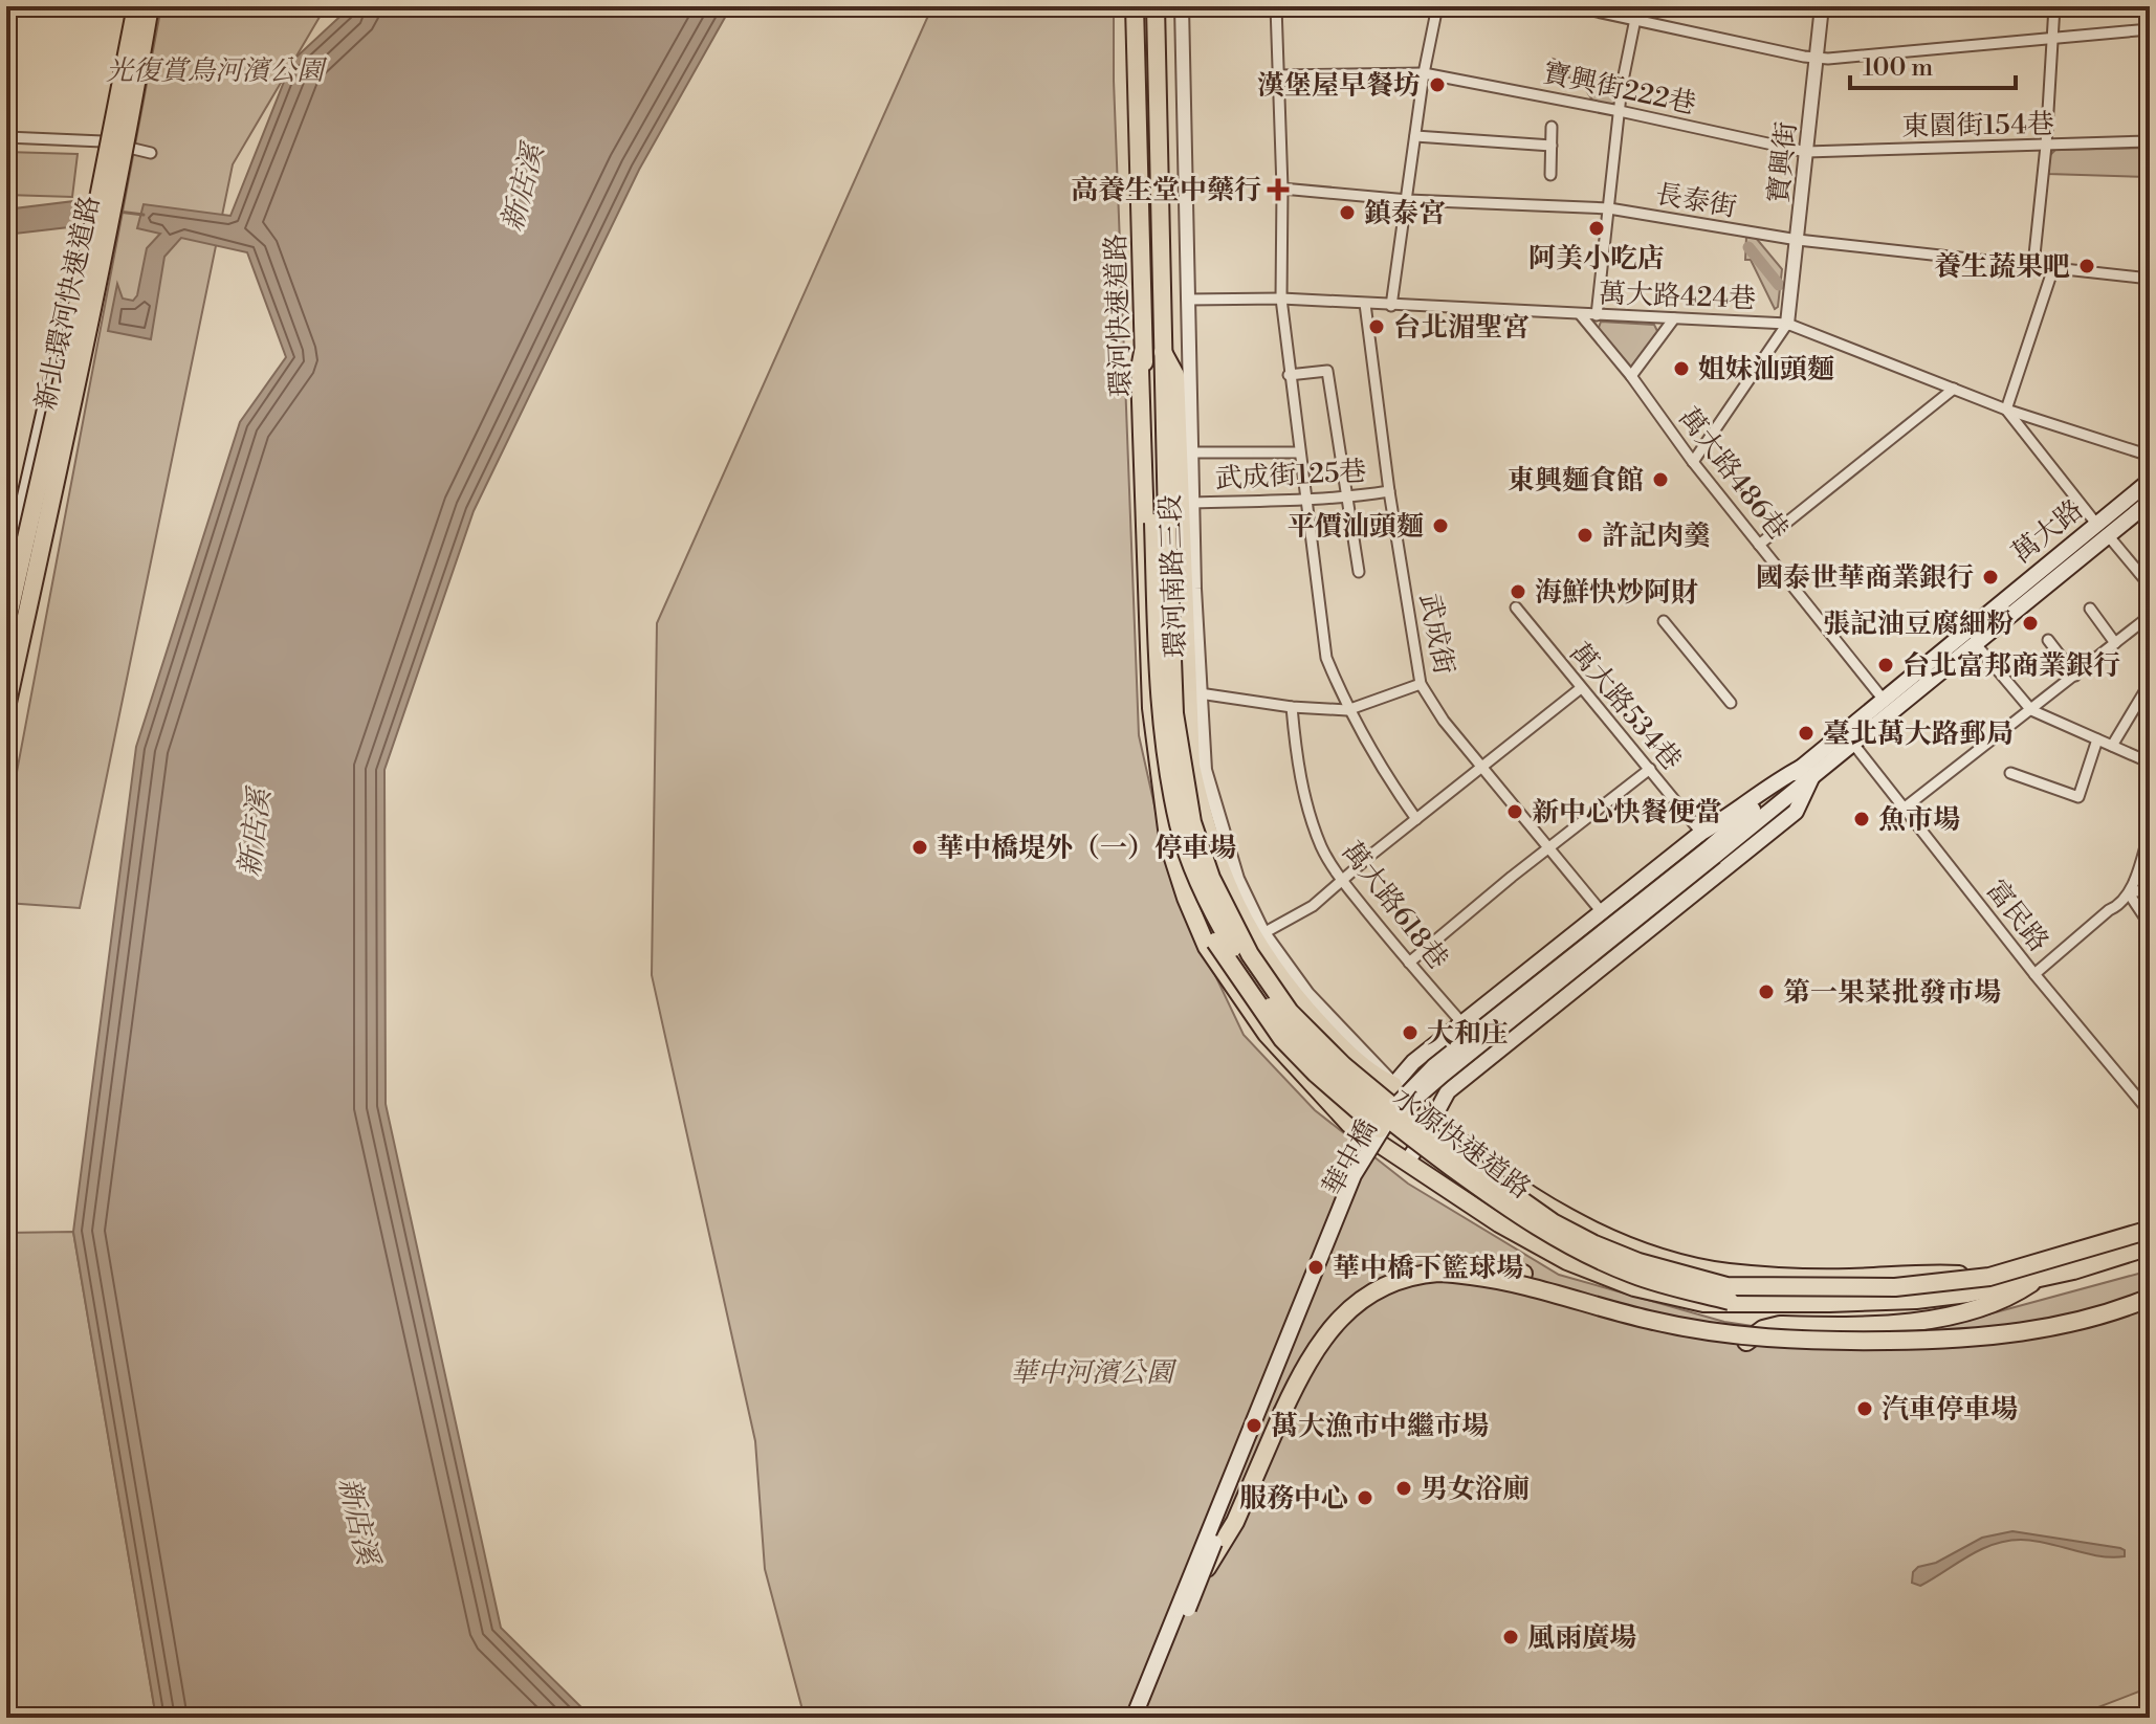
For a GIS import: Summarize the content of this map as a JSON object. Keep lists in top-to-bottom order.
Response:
{
  "streets": {
    "highway": ["新北環河快速道路", "環河快速道路", "水源快速道路"],
    "main road": ["萬大路", "華中橋"],
    "street": [
      "寶興街222巷",
      "東園街154巷",
      "寶興街",
      "長泰街",
      "萬大路424巷",
      "萬大路486巷",
      "武成街125巷",
      "環河南路三段",
      "武成街",
      "萬大路534巷",
      "萬大路618巷",
      "富民路"
    ]
  },
  "crossings": [
    ["寶興街222巷", "東園街154巷"],
    ["寶興街222巷", "寶興街"],
    ["東園街154巷", "寶興街"],
    ["寶興街", "長泰街"],
    ["寶興街", "萬大路424巷"],
    ["萬大路424巷", "萬大路486巷"],
    ["萬大路424巷", "萬大路"],
    ["萬大路424巷", "環河南路三段"],
    ["萬大路424巷", "武成街"],
    ["環河快速道路", "水源快速道路"],
    ["萬大路486巷", "萬大路"],
    ["武成街125巷", "環河南路三段"],
    ["武成街125巷", "武成街"],
    ["萬大路", "富民路"],
    ["萬大路", "華中橋"]
  ],
  "water": ["新店溪"],
  "parks": ["光復賞鳥河濱公園", "華中河濱公園"],
  "places": {
    "other": [
      "漢堡屋早餐坊",
      "鎮泰宮",
      "阿美小吃店",
      "養生蔬果吧",
      "台北湄聖宮",
      "姐妹汕頭麵",
      "東興麵食館",
      "平價汕頭麵",
      "許記肉羹",
      "國泰世華商業銀行",
      "海鮮快炒阿財",
      "張記油豆腐細粉",
      "台北富邦商業銀行",
      "臺北萬大路郵局",
      "新中心快餐便當",
      "魚市場",
      "華中橋堤外（一）停車場",
      "第一果菜批發市場",
      "大和庄",
      "華中橋下籃球場",
      "汽車停車場",
      "萬大漁市中繼市場",
      "男女浴廁",
      "服務中心",
      "風雨廣場"
    ],
    "health": ["高養生堂中藥行"]
  },
  "scale_bar": "100 m"
}
